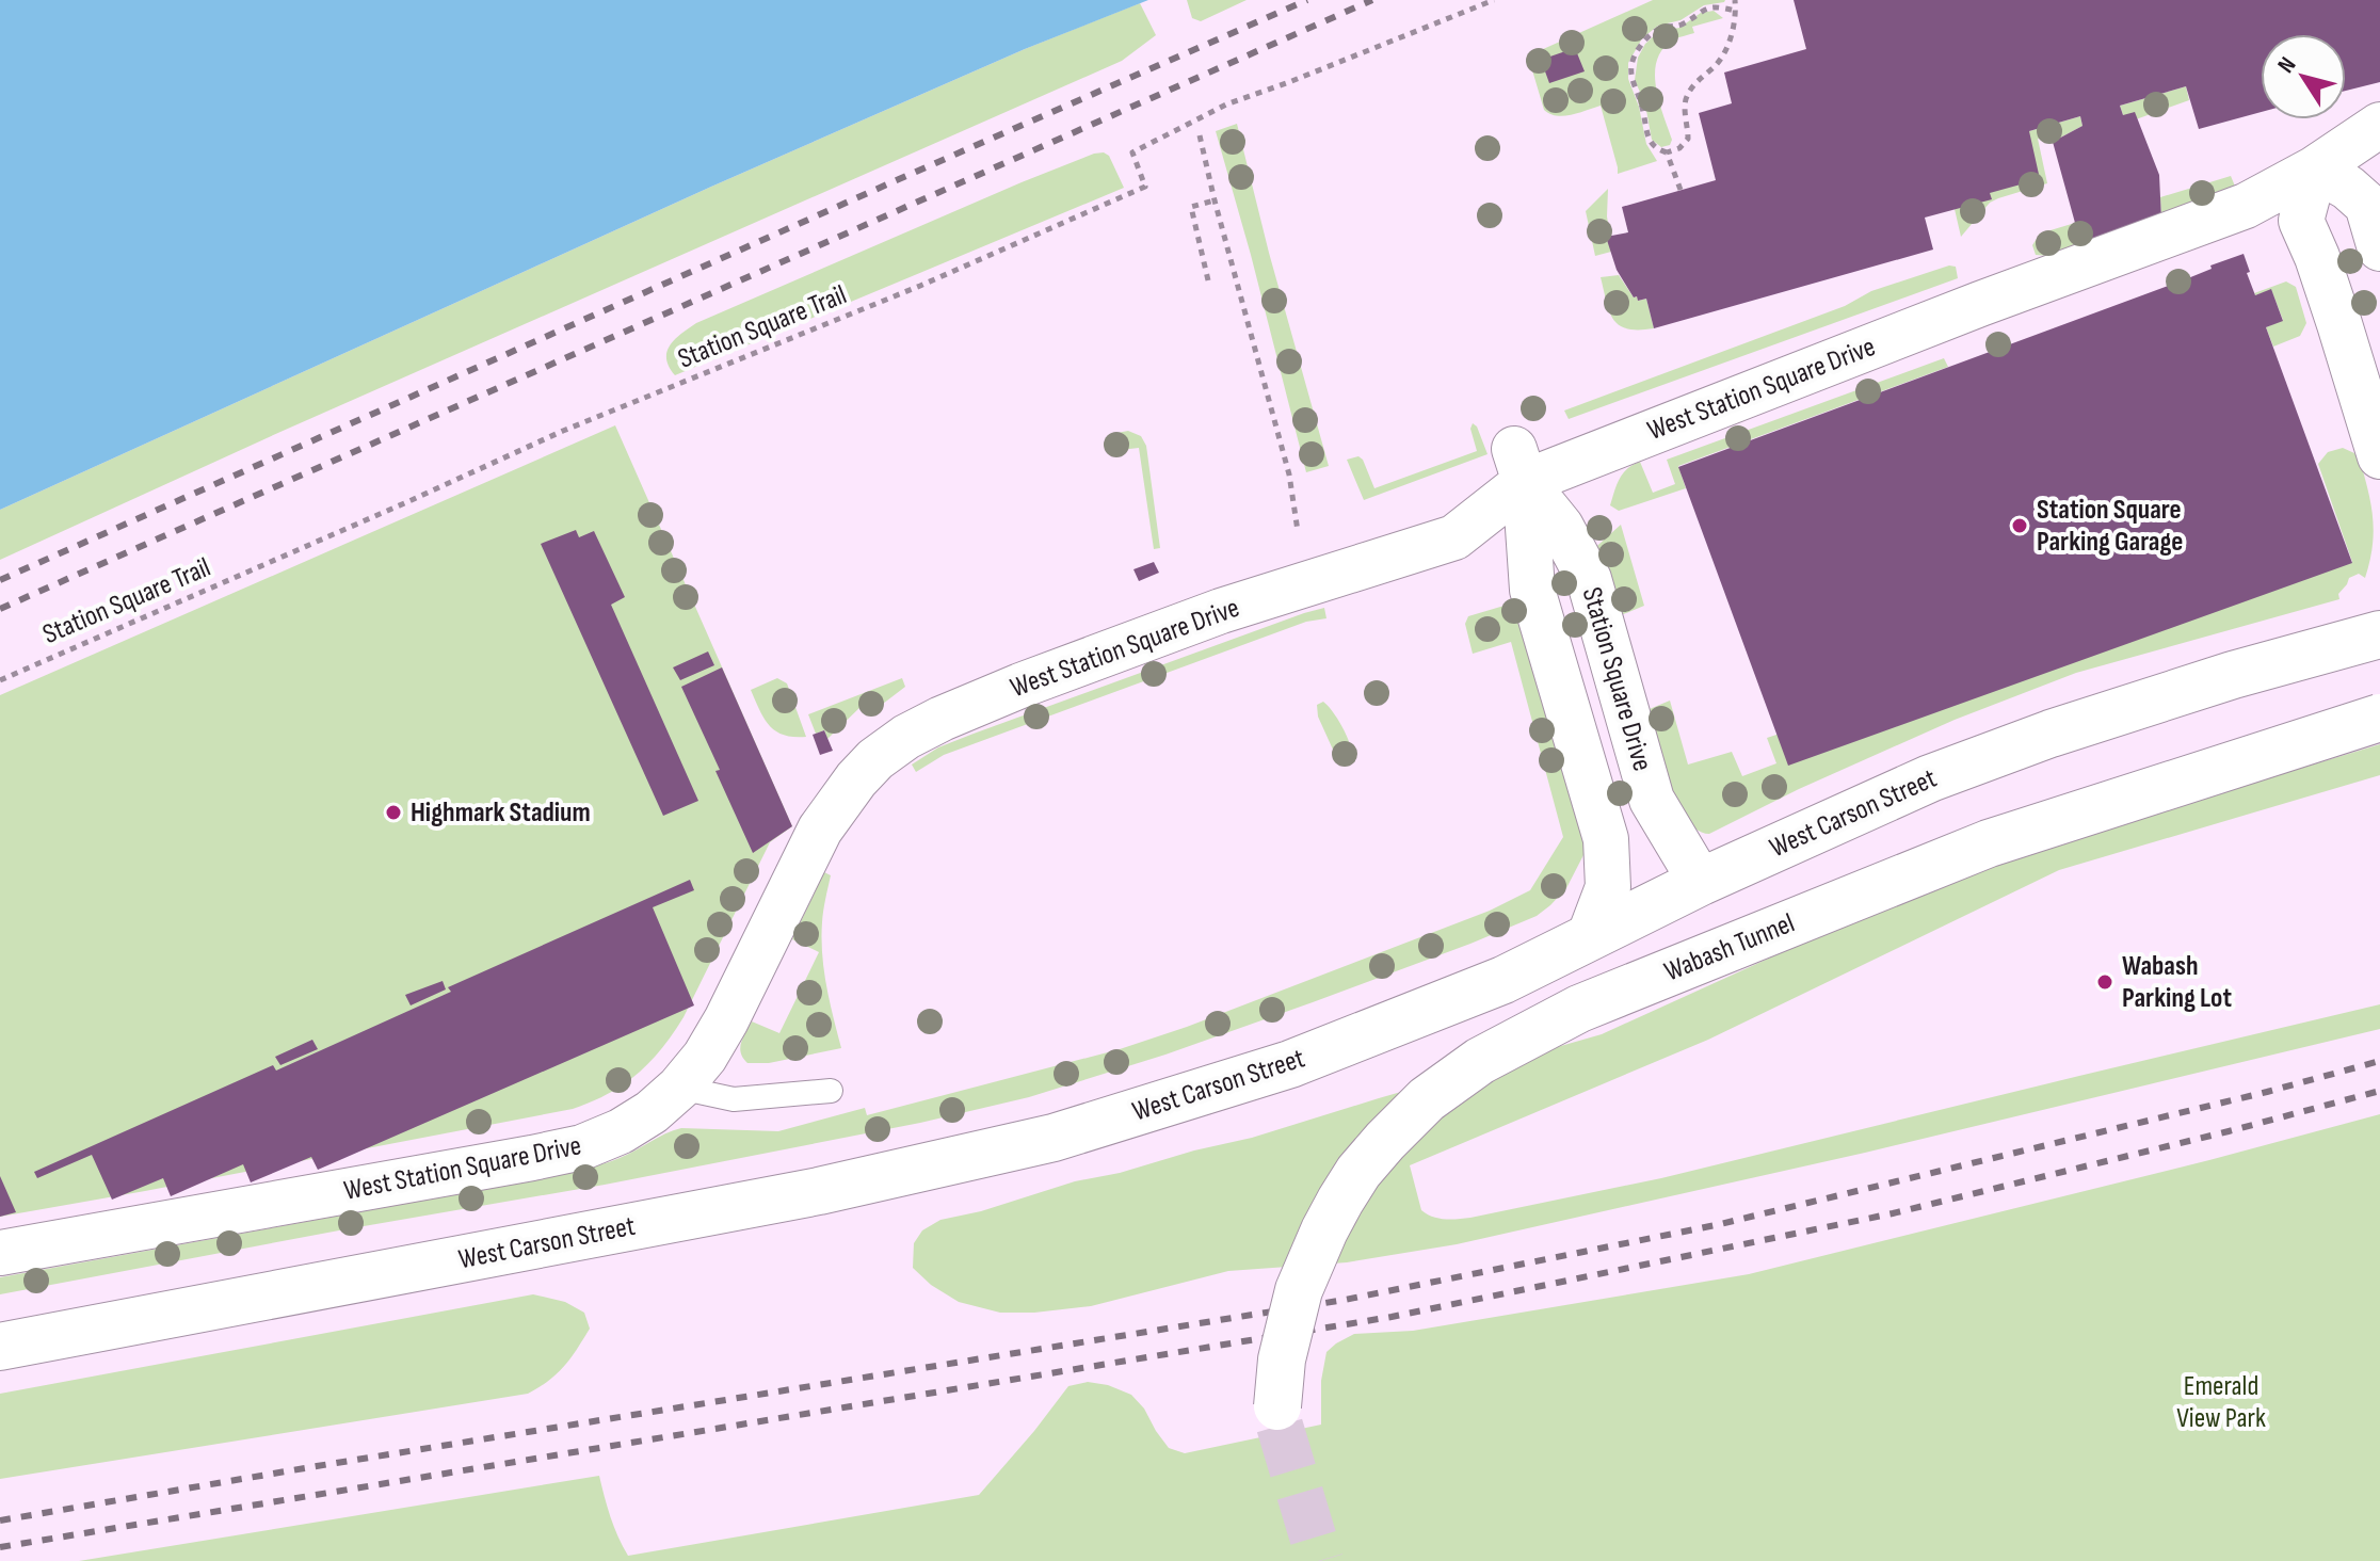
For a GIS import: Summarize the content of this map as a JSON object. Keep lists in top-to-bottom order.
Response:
{
  "streets": {
    "main road": ["West Carson Street", "Wabash Tunnel"],
    "street": ["West Station Square Drive", "Station Square Drive"],
    "path": ["Station Square Trail"]
  },
  "crossings": [
    ["West Station Square Drive", "Station Square Drive"],
    ["Station Square Drive", "West Carson Street"]
  ],
  "parks": ["Emerald View Park"],
  "places": ["Station Square Parking Garage", "Highmark Stadium", "Wabash Parking Lot"],
  "north": "top left"
}
